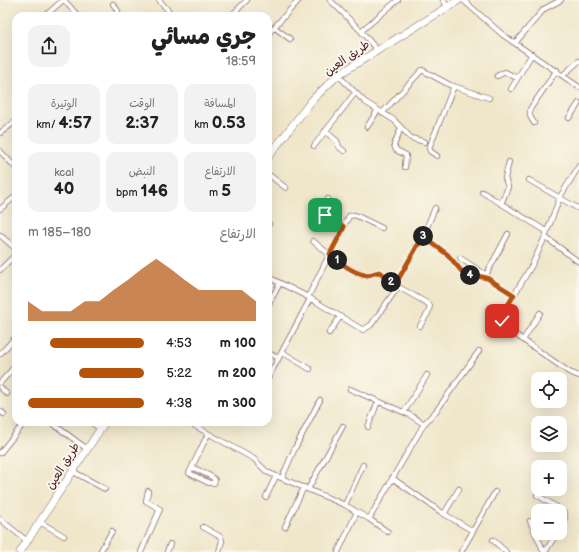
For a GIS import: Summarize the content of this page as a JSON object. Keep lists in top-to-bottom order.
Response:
{
  "streets": {
    "main road": ["طريق العين"]
  },
  "page": {
    "heading": ["جري مسائي", "18:59"],
    "stats": [
      ["المسافة", "0.53 km"],
      ["الوقت", "2:37"],
      ["الوتيرة", "4:57 /km"],
      ["الارتفاع", "5 m"],
      ["النبض", "146 bpm"],
      ["kcal", "40"]
    ],
    "chart": ["الارتفاع", "180–185 m"],
    "pins": [
      "3",
      "1",
      "4",
      "2"
    ],
    "list": [
      {
        "name": "100 m",
        "note": "4:53"
      },
      {
        "name": "200 m",
        "note": "5:22"
      },
      {
        "name": "300 m",
        "note": "4:38"
      }
    ],
    "map_buttons": ["+", "−"]
  }
}
